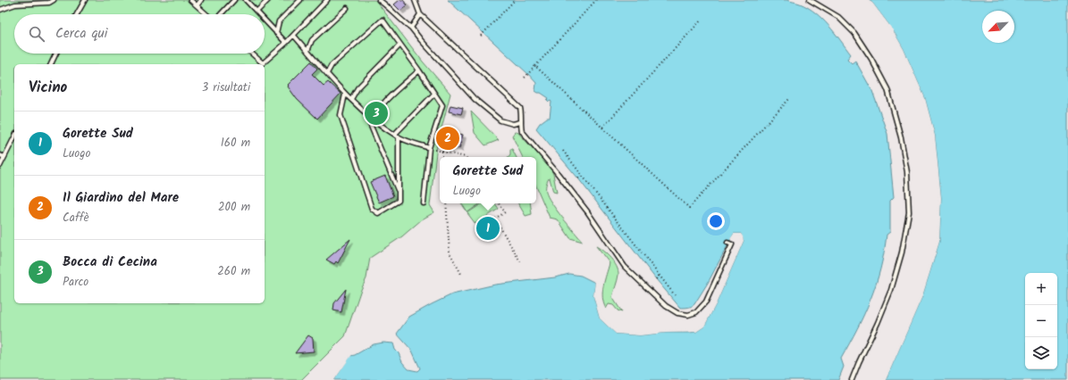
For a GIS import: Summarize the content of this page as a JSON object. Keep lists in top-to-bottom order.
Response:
{
  "north": "bottom left",
  "page": {
    "search": "Cerca qui",
    "heading": ["Vicino", "3 risultati"],
    "pins": ["3", "2", "1"],
    "list": [
      {
        "mark": "1",
        "name": "Gorette Sud",
        "note": "Luogo",
        "value": "160 m"
      },
      {
        "mark": "2",
        "name": "Il Giardino del Mare",
        "note": "Caffè",
        "value": "200 m"
      },
      {
        "mark": "3",
        "name": "Bocca di Cecina",
        "note": "Parco",
        "value": "260 m"
      }
    ],
    "popup": ["Gorette Sud", "Luogo"],
    "map_buttons": ["+", "−"]
  }
}
